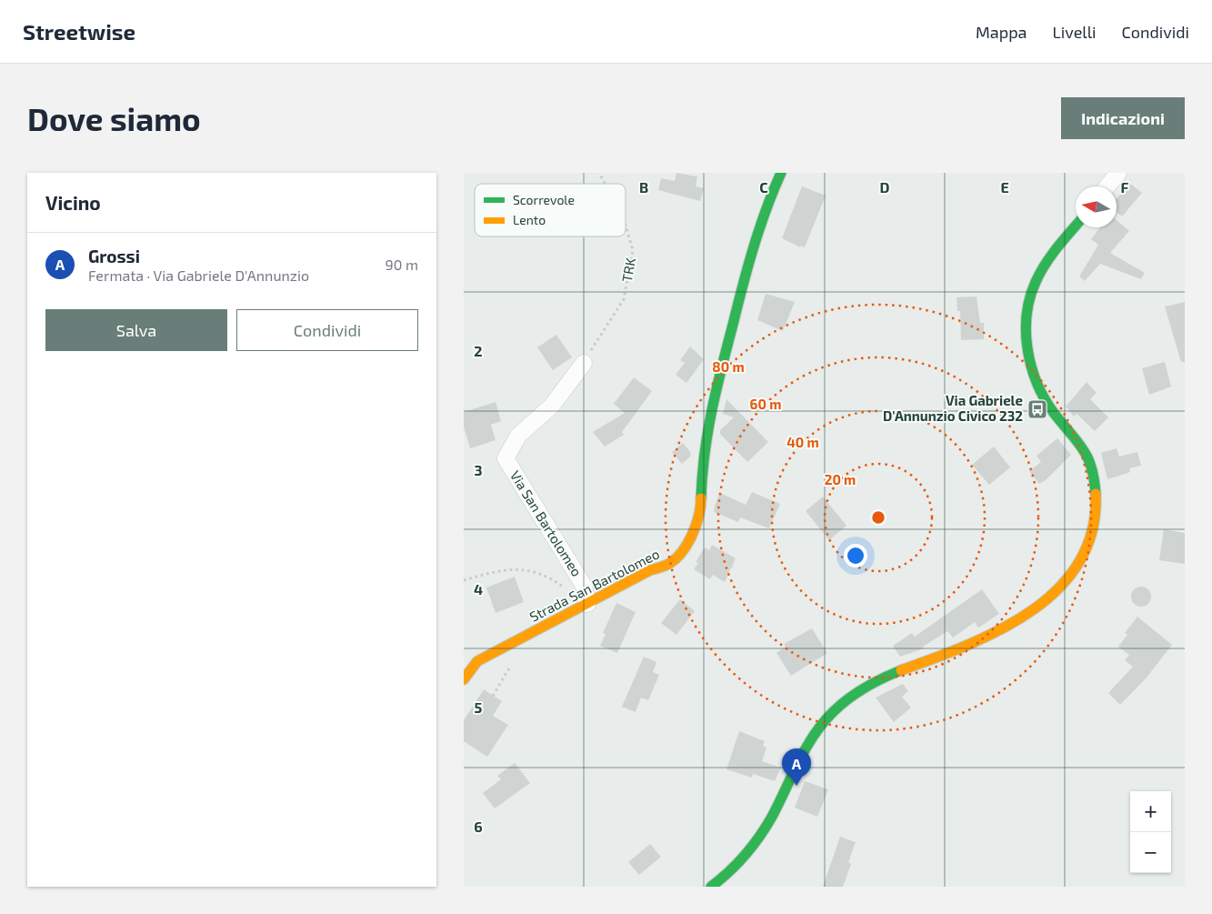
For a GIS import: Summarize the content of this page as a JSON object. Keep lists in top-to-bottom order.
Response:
{
  "streets": {
    "street": ["Via San Bartolomeo", "Strada San Bartolomeo"],
    "path": ["TRK"]
  },
  "crossings": [
    ["TRK", "Via San Bartolomeo"],
    ["Via San Bartolomeo", "Strada San Bartolomeo"]
  ],
  "places": {
    "bus stop": ["Via Gabriele D'Annunzio Civico 232"]
  },
  "legend": ["Scorrevole", "Lento"],
  "north": "left",
  "page": {
    "header": "Streetwise",
    "nav": ["Mappa", "Livelli", "Condividi"],
    "buttons": [
      "Indicazioni",
      ["Salva", "Condividi"]
    ],
    "title": "Dove siamo",
    "heading": "Vicino",
    "list": [
      {
        "mark": "A",
        "name": "Grossi",
        "note": "Fermata · Via Gabriele D'Annunzio",
        "value": "90 m"
      }
    ],
    "pins": "A",
    "map_buttons": ["+", "−"]
  },
  "grid": {
    "columns": [
      "B",
      "C",
      "D",
      "E",
      "F"
    ],
    "rows": [
      "2",
      "3",
      "4",
      "5",
      "6"
    ]
  },
  "rings": [
    "80 m",
    "60 m",
    "40 m",
    "20 m"
  ]
}
